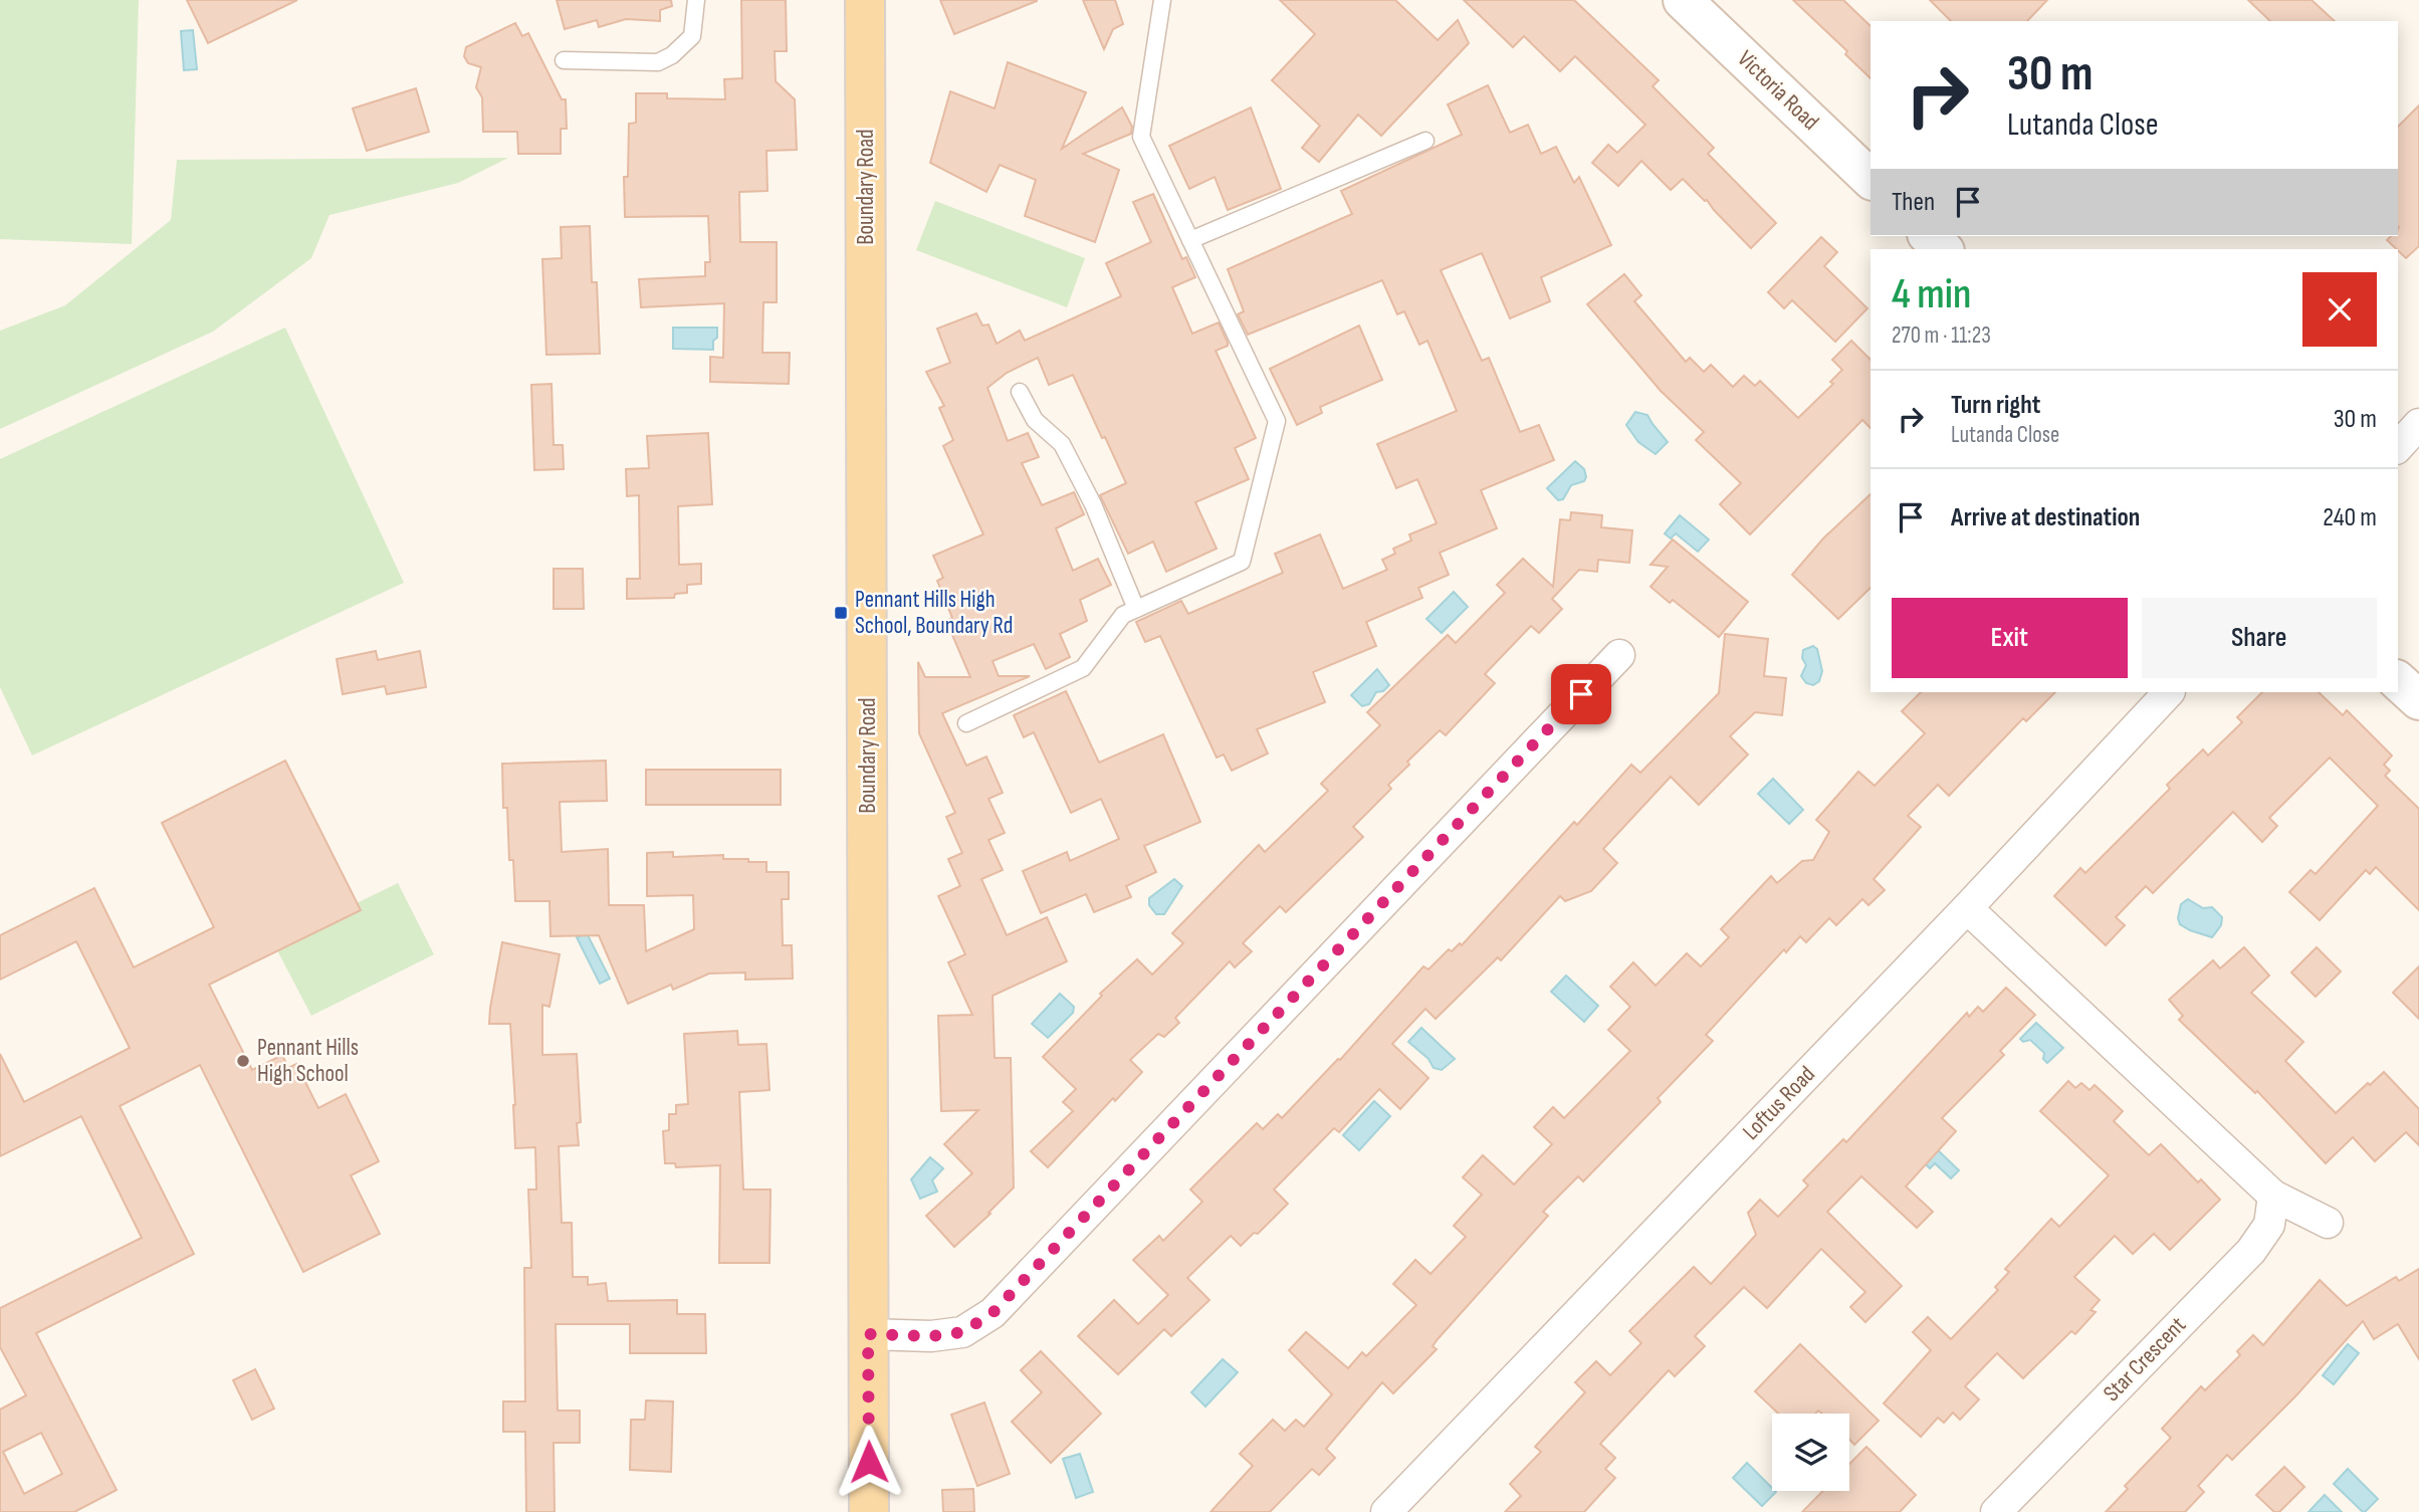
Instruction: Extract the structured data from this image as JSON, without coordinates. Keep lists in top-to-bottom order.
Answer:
{
  "streets": {
    "main road": ["Boundary Road"],
    "street": ["Victoria Road", "Loftus Road", "Star Crescent"]
  },
  "places": {
    "transit": ["Pennant Hills High School, Boundary Rd"],
    "other": ["Pennant Hills High School"]
  },
  "page": {
    "turn": ["30 m", "Lutanda Close"],
    "then": "Then",
    "heading": ["4 min", "270 m · 11:23"],
    "list": [
      {
        "name": "Turn right",
        "note": "Lutanda Close",
        "value": "30 m"
      },
      {
        "name": "Arrive at destination",
        "value": "240 m"
      }
    ],
    "buttons": ["Exit", "Share"]
  }
}
